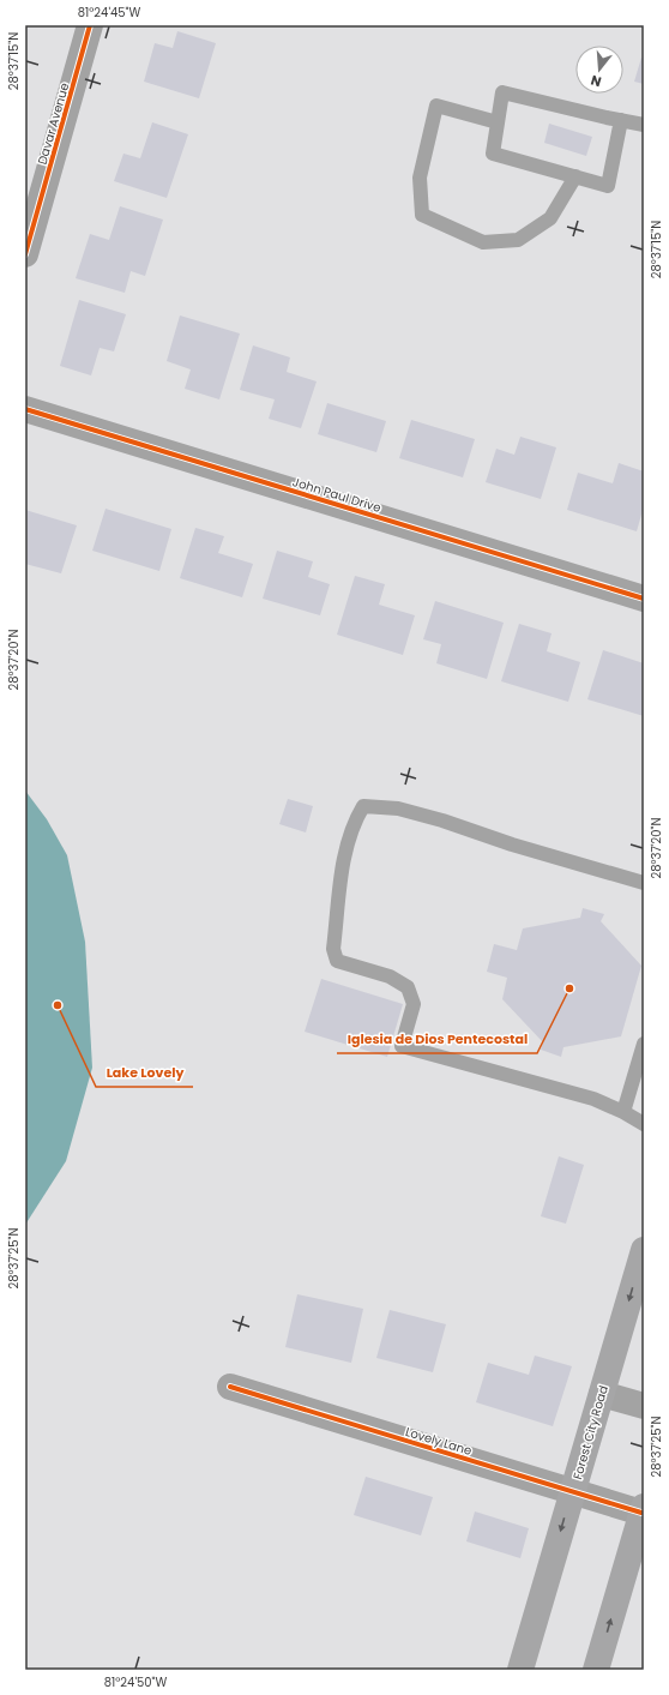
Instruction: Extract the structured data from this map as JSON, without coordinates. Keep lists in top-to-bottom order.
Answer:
{
  "streets": {
    "main road": ["Forest City Road"],
    "street": ["Davar Avenue", "John Paul Drive", "Lovely Lane"]
  },
  "crossings": [
    ["Forest City Road", "Lovely Lane"]
  ],
  "places": ["Iglesia de Dios Pentecostal", "Lake Lovely"],
  "north": "bottom",
  "coordinates": [
    "81°24'45\"W",
    "28°37'15\"N",
    "28°37'20\"N",
    "28°37'25\"N",
    "81°24'50\"W"
  ]
}
